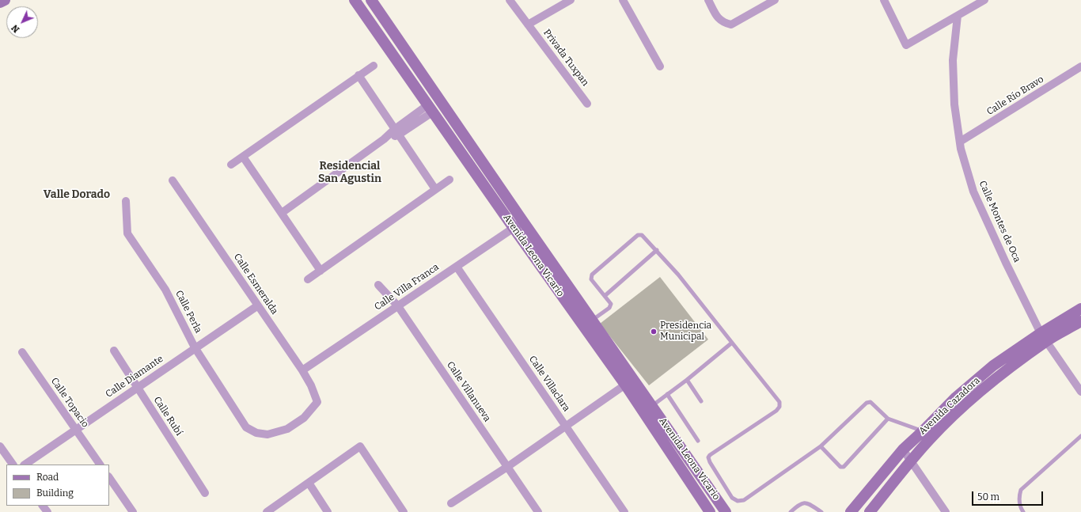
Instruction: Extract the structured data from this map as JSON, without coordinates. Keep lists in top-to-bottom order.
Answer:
{
  "streets": {
    "street": [
      "Privada Tuxpan",
      "Calle Río Bravo",
      "Calle Montes de Oca",
      "Avenida Leona Vicario",
      "Calle Esmeralda",
      "Calle Villa Franca",
      "Calle Perla",
      "Calle Diamante",
      "Calle Villaclara",
      "Calle Villanueva",
      "Calle Topacio",
      "Avenida Cazadora",
      "Calle Rubí"
    ]
  },
  "crossings": [
    ["Calle Río Bravo", "Calle Montes de Oca"],
    ["Calle Montes de Oca", "Avenida Cazadora"],
    ["Avenida Leona Vicario", "Calle Villa Franca"],
    ["Calle Esmeralda", "Calle Villa Franca"],
    ["Calle Esmeralda", "Calle Perla"],
    ["Calle Esmeralda", "Calle Diamante"],
    ["Calle Villa Franca", "Calle Villaclara"],
    ["Calle Villa Franca", "Calle Villanueva"],
    ["Calle Perla", "Calle Diamante"],
    ["Calle Diamante", "Calle Topacio"],
    ["Calle Diamante", "Calle Rubí"]
  ],
  "districts": ["Residencial San Agustin", "Valle Dorado"],
  "places": ["Presidencia Municipal"],
  "legend": ["Road", "Building"],
  "scale_bar": "50 m",
  "north": "bottom left"
}
